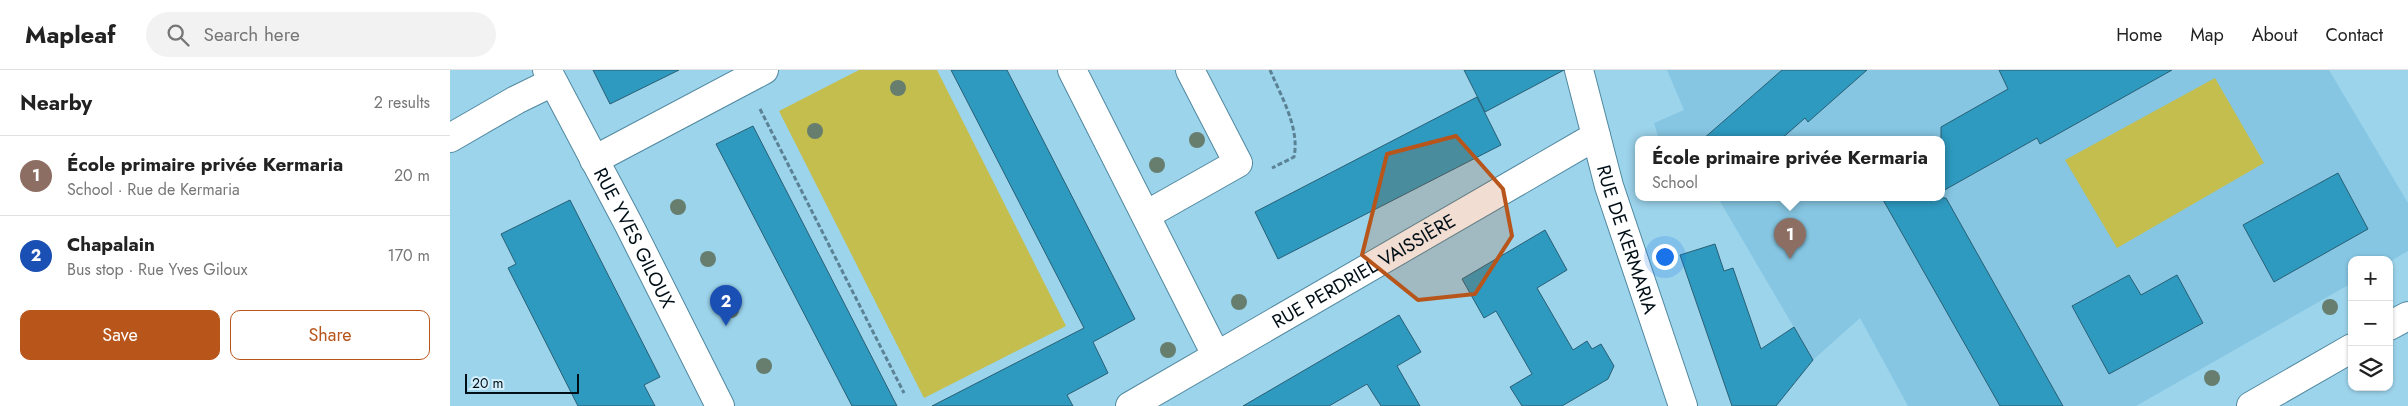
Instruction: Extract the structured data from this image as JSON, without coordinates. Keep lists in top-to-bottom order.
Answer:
{
  "streets": {
    "street": ["RUE YVES GILOUX", "RUE DE KERMARIA", "RUE PERDRIEL VAISSIÈRE"]
  },
  "crossings": [
    ["RUE DE KERMARIA", "RUE PERDRIEL VAISSIÈRE"]
  ],
  "scale_bar": "20 m",
  "page": {
    "header": "Mapleaf",
    "search": "Search here",
    "nav": [
      "Home",
      "Map",
      "About",
      "Contact"
    ],
    "heading": ["Nearby", "2 results"],
    "list": [
      {
        "mark": "1",
        "name": "École primaire privée Kermaria",
        "note": "School · Rue de Kermaria",
        "value": "20 m"
      },
      {
        "mark": "2",
        "name": "Chapalain",
        "note": "Bus stop · Rue Yves Giloux",
        "value": "170 m"
      }
    ],
    "popup": ["École primaire privée Kermaria", "School"],
    "pins": ["1", "2"],
    "map_buttons": ["+", "−"],
    "buttons": ["Save", "Share"],
    "scale": "20 m"
  }
}
